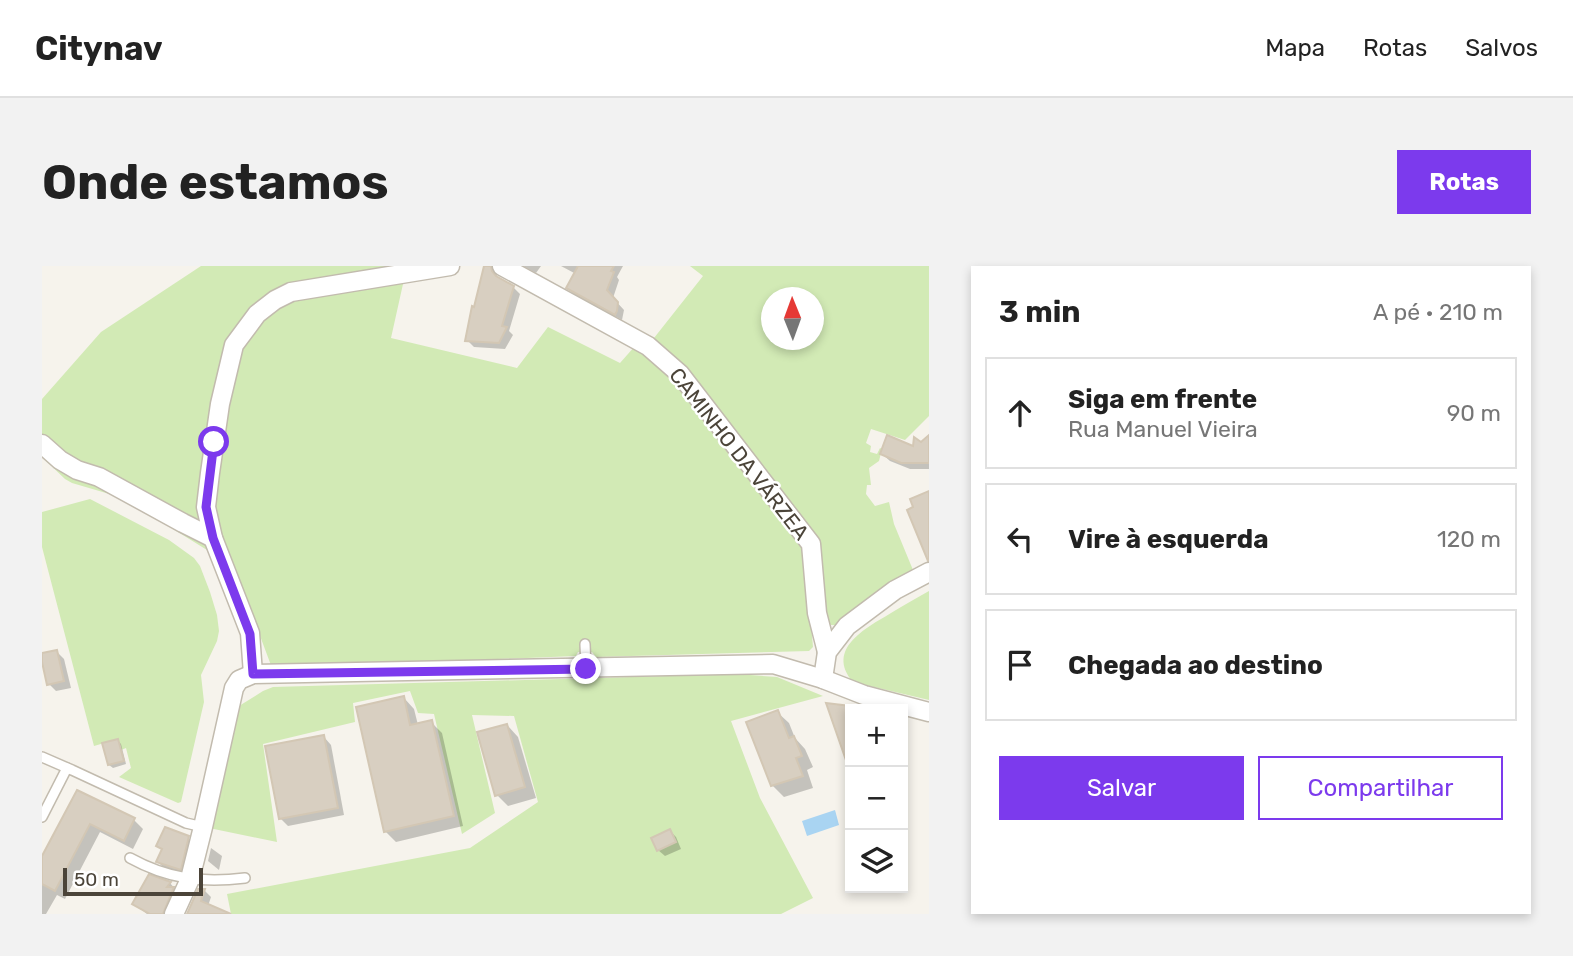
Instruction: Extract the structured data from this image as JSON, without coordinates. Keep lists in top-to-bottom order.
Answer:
{
  "streets": {
    "street": ["CAMINHO DA VÁRZEA"]
  },
  "scale_bar": "50 m",
  "north": "top",
  "page": {
    "header": "Citynav",
    "nav": ["Mapa", "Rotas", "Salvos"],
    "buttons": [
      "Rotas",
      ["Salvar", "Compartilhar"]
    ],
    "title": "Onde estamos",
    "heading": ["3 min", "A pé · 210 m"],
    "list": [
      ["Siga em frente", "Rua Manuel Vieira", "90 m"],
      ["Vire à esquerda", "120 m"],
      "Chegada ao destino"
    ],
    "map_buttons": ["+", "−"],
    "scale": "50 m"
  }
}
